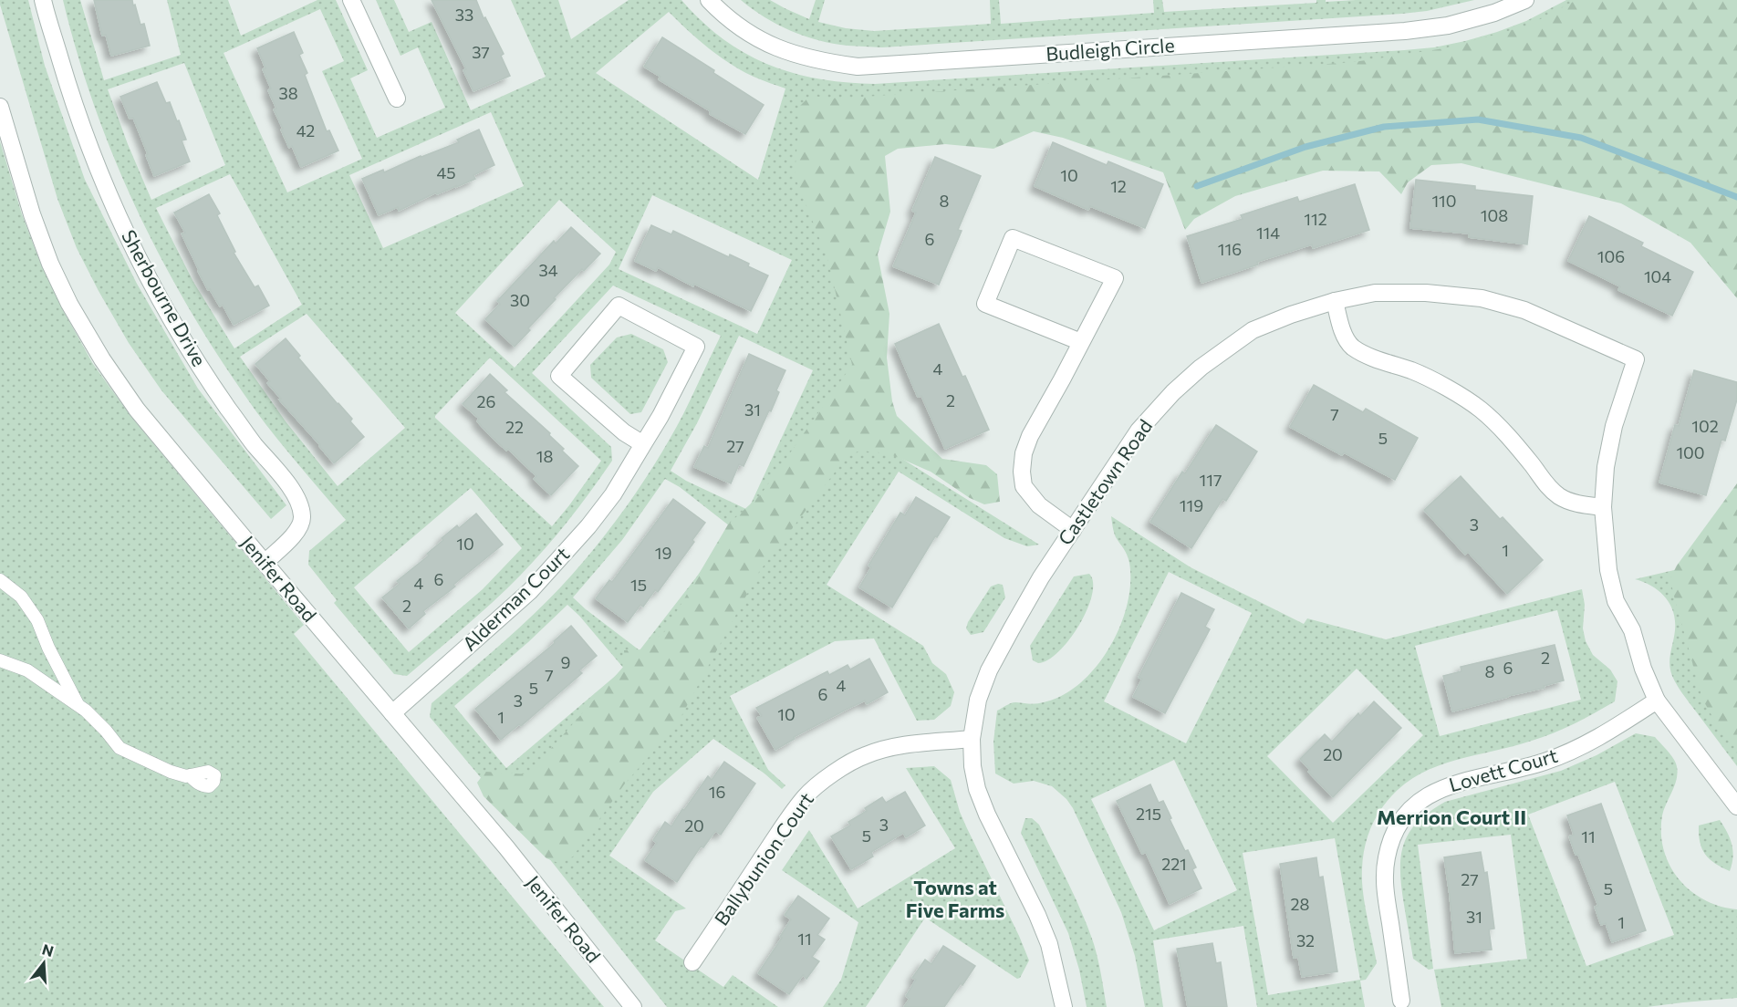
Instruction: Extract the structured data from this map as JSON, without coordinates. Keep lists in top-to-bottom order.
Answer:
{
  "streets": {
    "street": [
      "Budleigh Circle",
      "Sherbourne Drive",
      "Castletown Road",
      "Jenifer Road",
      "Alderman Court",
      "Lovett Court",
      "Ballybunion Court"
    ]
  },
  "crossings": [
    ["Sherbourne Drive", "Jenifer Road"],
    ["Castletown Road", "Lovett Court"],
    ["Castletown Road", "Ballybunion Court"],
    ["Jenifer Road", "Alderman Court"]
  ],
  "districts": ["Merrion Court II", "Towns at Five Farms"],
  "house_numbers": [
    "33",
    "37",
    "38",
    "42",
    "45",
    "10",
    "12",
    "8",
    "110",
    "108",
    "112",
    "114",
    "6",
    "116",
    "106",
    "34",
    "104",
    "30",
    "4",
    "2",
    "26",
    "31",
    "7",
    "102",
    "22",
    "5",
    "27",
    "100",
    "18",
    "117",
    "119",
    "3",
    "10",
    "1",
    "19",
    "6",
    "4",
    "15",
    "2",
    "2",
    "9",
    "6",
    "8",
    "7",
    "4",
    "5",
    "6",
    "3",
    "10",
    "1",
    "20",
    "16",
    "215",
    "3",
    "20",
    "5",
    "11",
    "221",
    "27",
    "5",
    "28",
    "31",
    "1",
    "11",
    "32"
  ],
  "north": "top"
}
